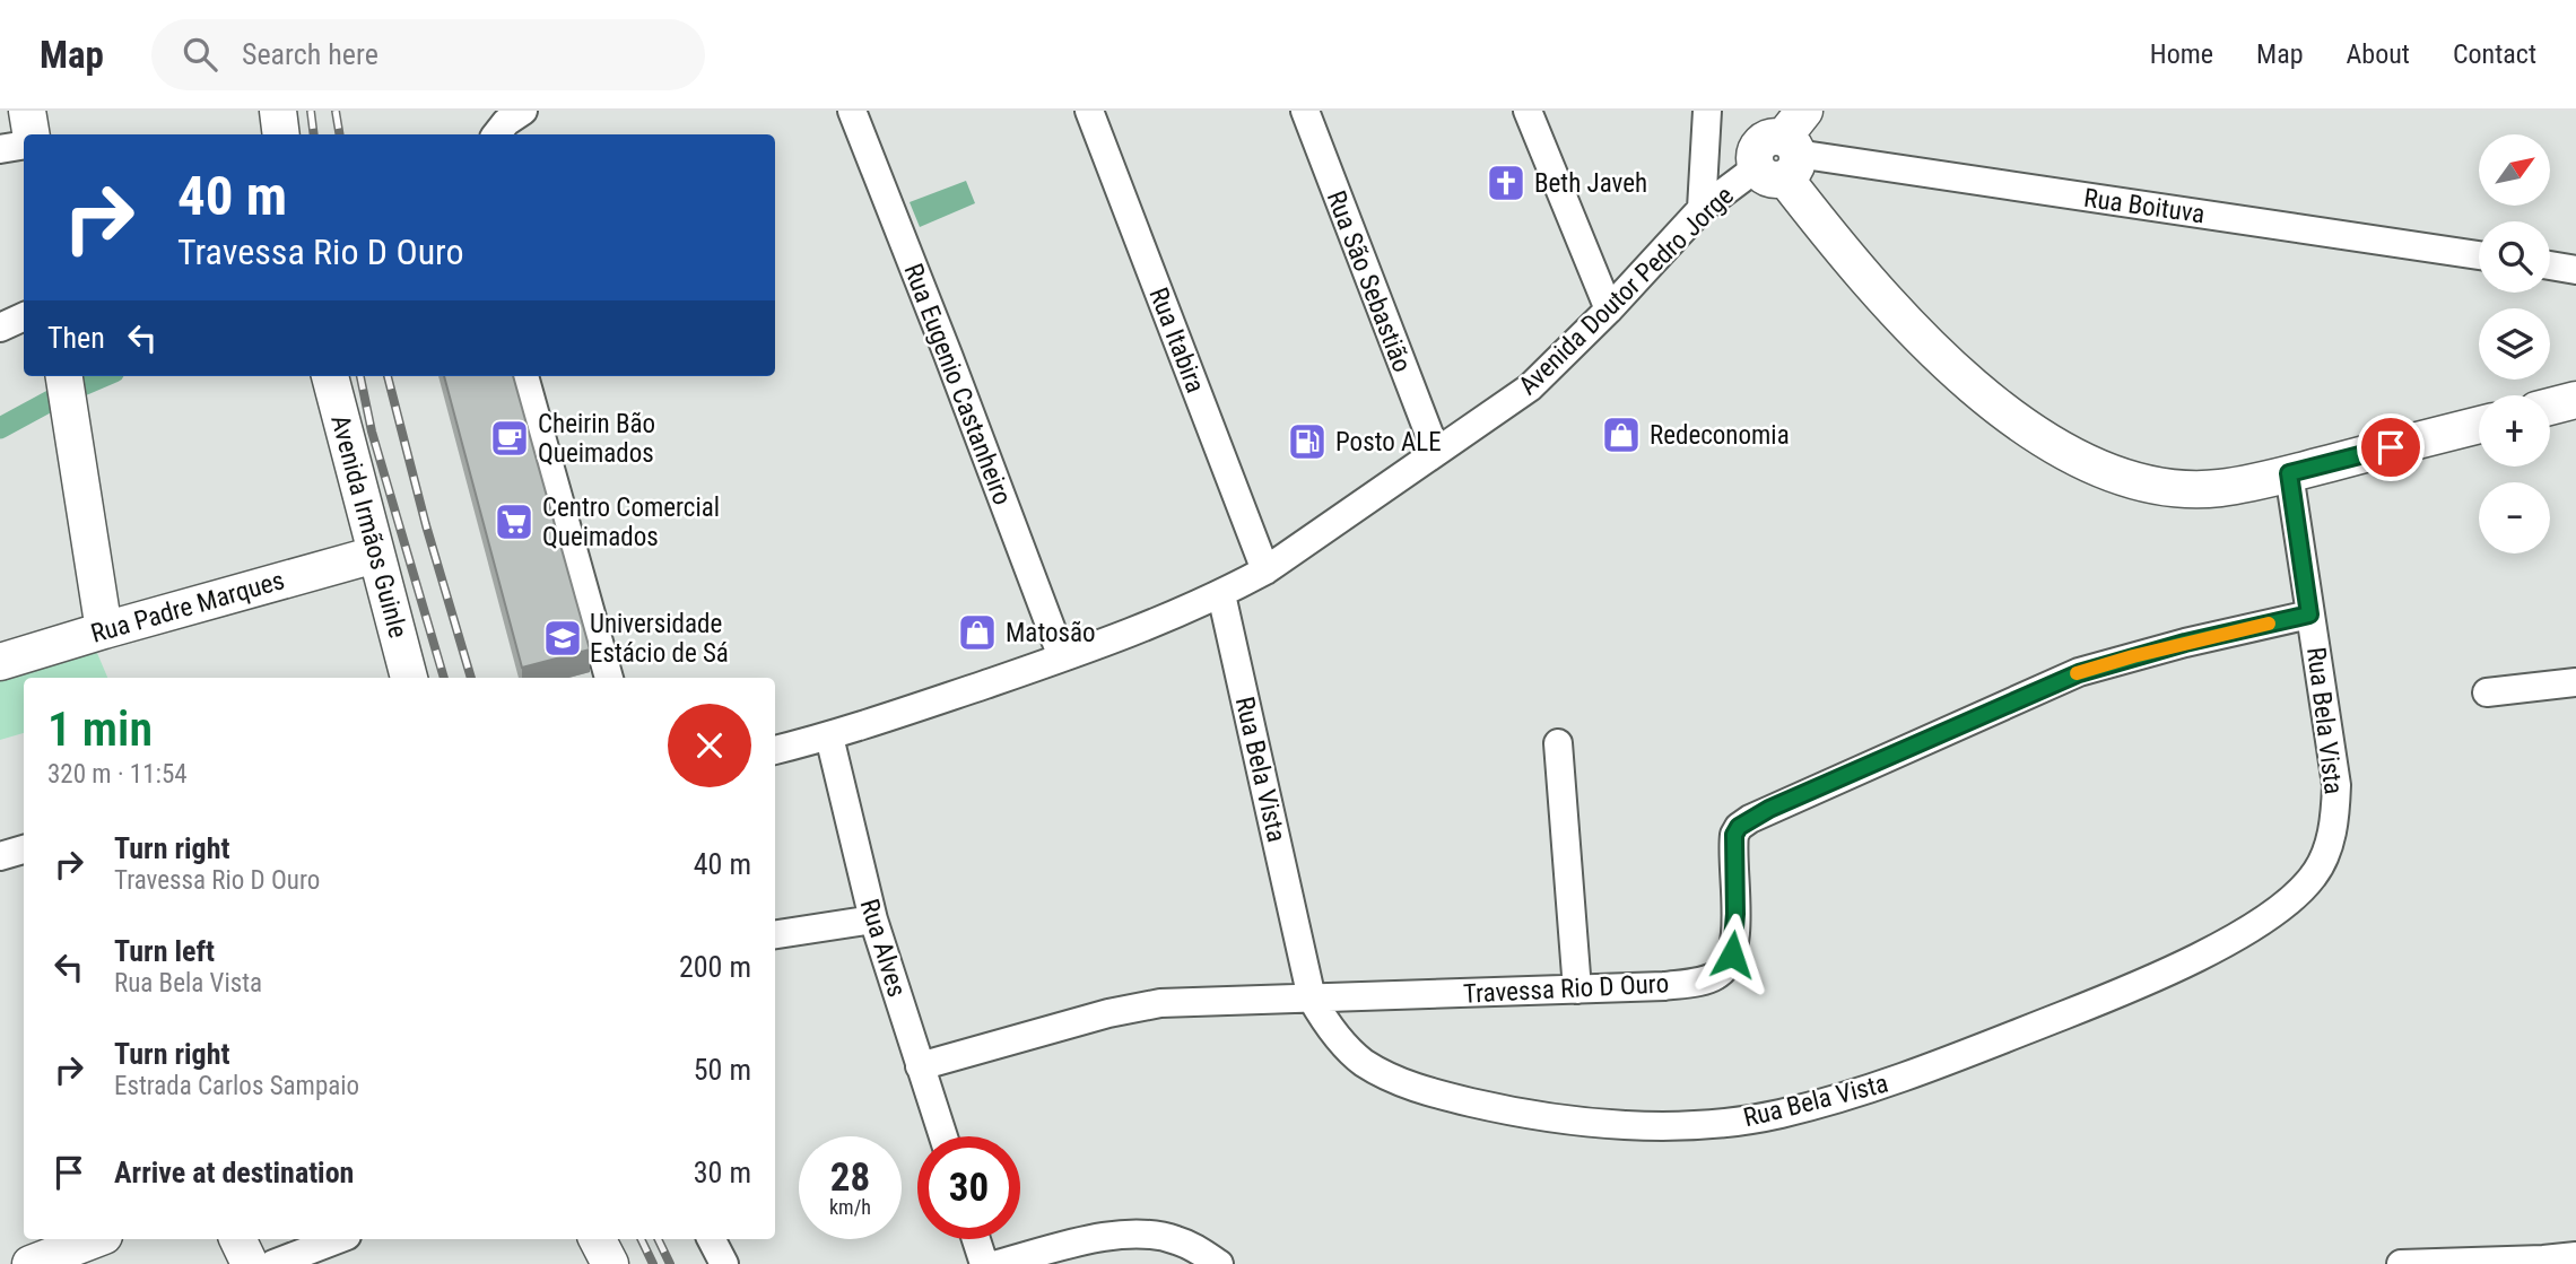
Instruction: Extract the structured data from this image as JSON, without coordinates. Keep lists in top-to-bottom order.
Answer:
{
  "streets": {
    "main road": ["Avenida Irmãos Guinle", "Rua Padre Marques"],
    "street": [
      "Rua Boituva",
      "Rua São Sebastião",
      "Avenida Doutor Pedro Jorge",
      "Rua Itabira",
      "Rua Eugenio Castanheiro",
      "Rua Bela Vista",
      "Rua Alves",
      "Travessa Rio D Ouro"
    ]
  },
  "crossings": [
    ["Rua Boituva", "Avenida Doutor Pedro Jorge"],
    ["Rua São Sebastião", "Avenida Doutor Pedro Jorge"],
    ["Avenida Doutor Pedro Jorge", "Rua Itabira"],
    ["Avenida Doutor Pedro Jorge", "Rua Eugenio Castanheiro"],
    ["Avenida Doutor Pedro Jorge", "Rua Bela Vista"],
    ["Avenida Doutor Pedro Jorge", "Rua Alves"],
    ["Avenida Irmãos Guinle", "Rua Padre Marques"],
    ["Rua Bela Vista", "Travessa Rio D Ouro"],
    ["Rua Alves", "Travessa Rio D Ouro"]
  ],
  "places": {
    "church": ["Beth Javeh"],
    "shop": ["Redeconomia", "Matosão"],
    "cafe": ["Cheirin Bão Queimados"],
    "fuel station": ["Posto ALE"],
    "supermarket": ["Centro Comercial Queimados"],
    "school or university": ["Universidade Estácio de Sá"]
  },
  "north": "top right",
  "page": {
    "header": "Map",
    "search": "Search here",
    "nav": [
      "Home",
      "Map",
      "About",
      "Contact"
    ],
    "map_buttons": ["+", "−"],
    "turn": ["40 m", "Travessa Rio D Ouro"],
    "then": "Then",
    "heading": ["1 min", "320 m · 11:54"],
    "list": [
      {
        "name": "Turn right",
        "note": "Travessa Rio D Ouro",
        "value": "40 m"
      },
      {
        "name": "Turn left",
        "note": "Rua Bela Vista",
        "value": "200 m"
      },
      {
        "name": "Turn right",
        "note": "Estrada Carlos Sampaio",
        "value": "50 m"
      },
      {
        "name": "Arrive at destination",
        "value": "30 m"
      }
    ],
    "speed": "28 km/h",
    "limit": "30"
  }
}
